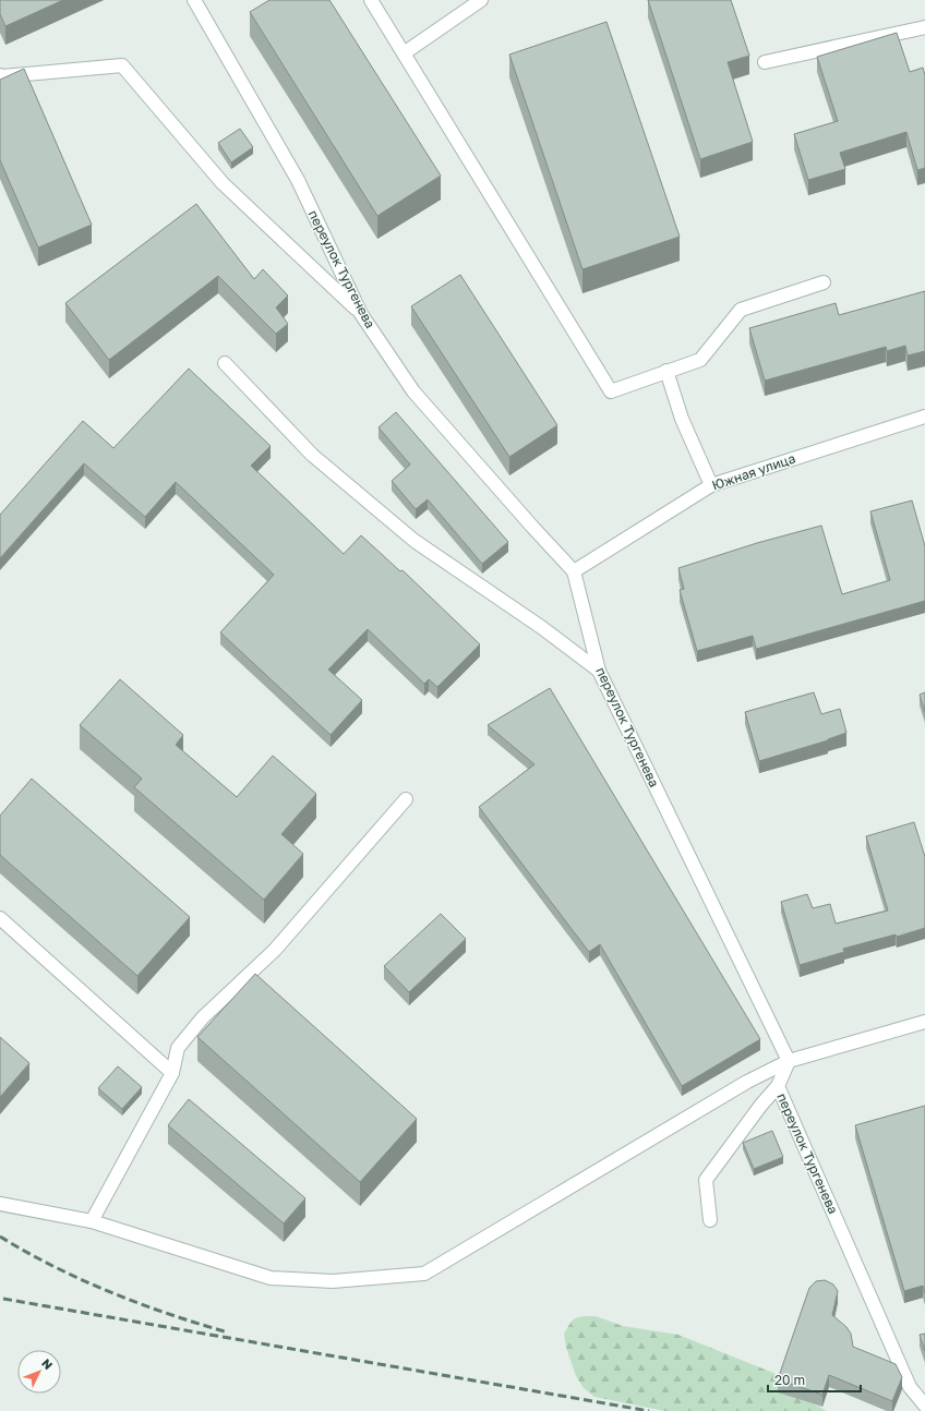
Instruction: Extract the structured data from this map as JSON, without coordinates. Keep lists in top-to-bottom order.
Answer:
{
  "streets": {
    "street": ["переулок Тургенева", "Южная улица"]
  },
  "crossings": [
    ["переулок Тургенева", "Южная улица"]
  ],
  "scale_bar": "20 m",
  "north": "top right"
}
